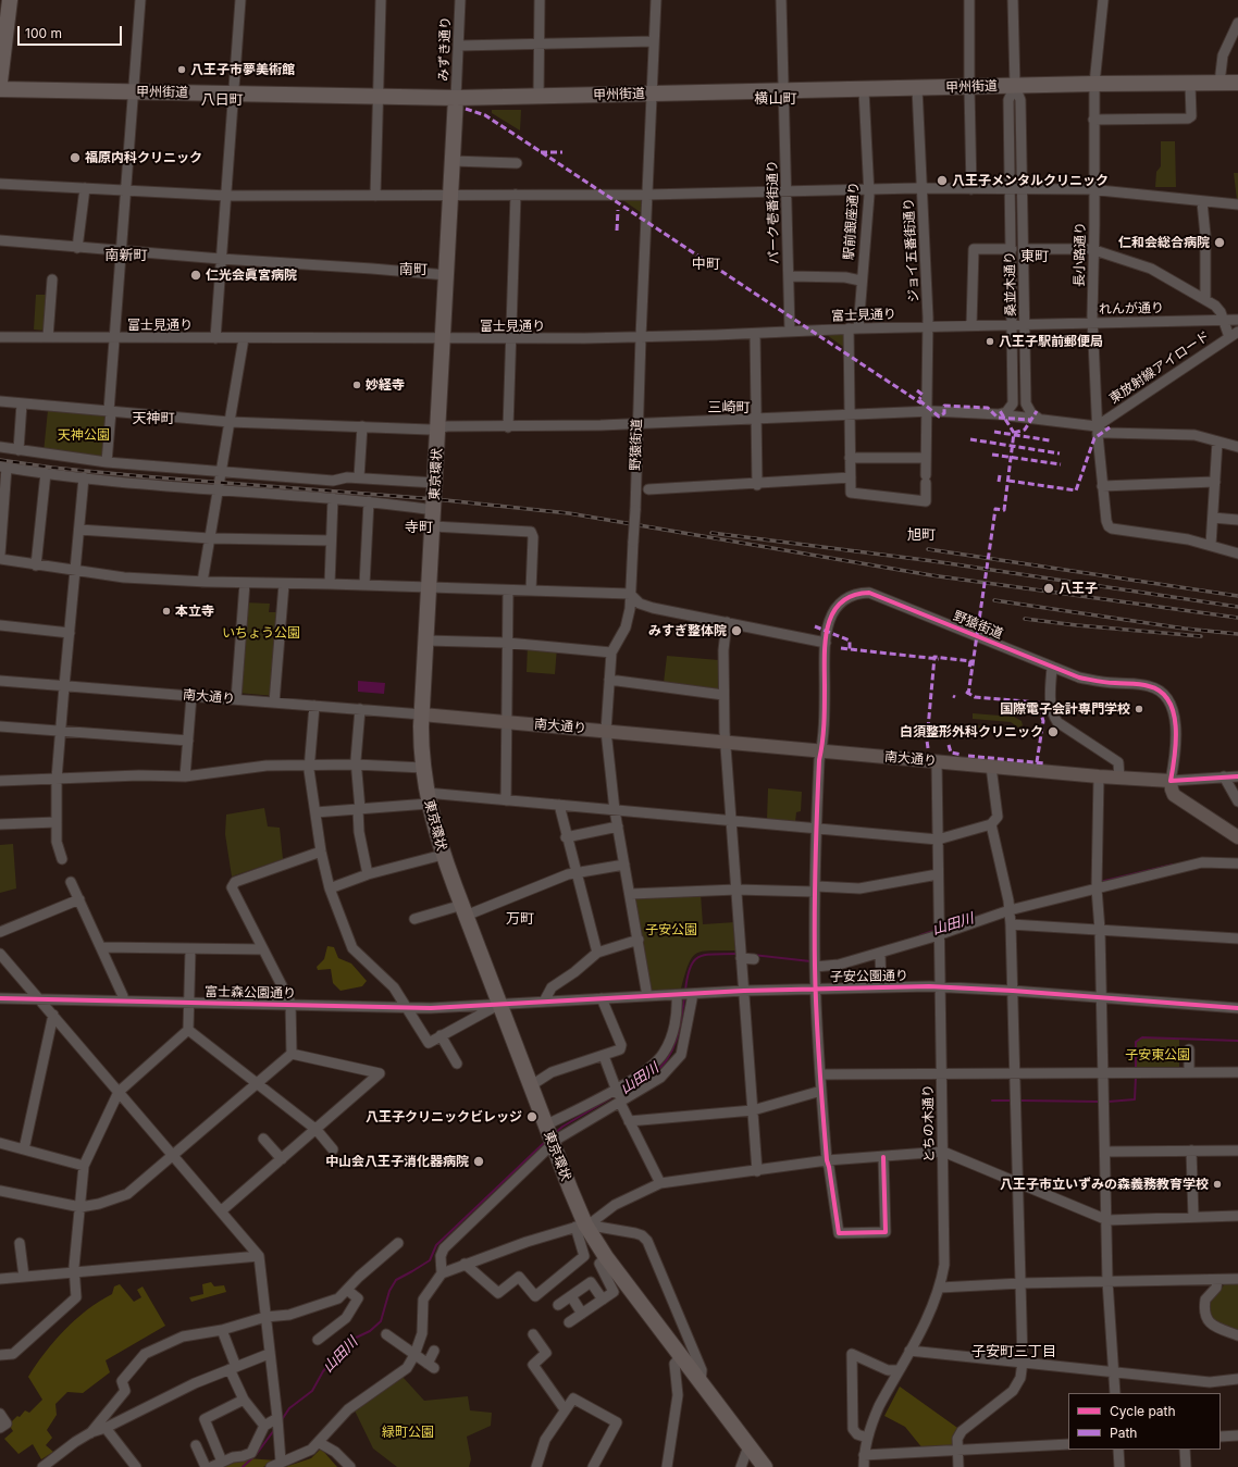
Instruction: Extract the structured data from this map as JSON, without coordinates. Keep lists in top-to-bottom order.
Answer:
{
  "streets": {
    "highway": ["甲州街道", "東京環状"],
    "main road": ["南大通り"],
    "street": [
      "みずき通り",
      "パーク壱番街通り",
      "駅前銀座通り",
      "ジョイ五番街通り",
      "長小路通り",
      "桑並木通り",
      "れんが通り",
      "富士見通り",
      "東放射線アイロード",
      "野猿街道",
      "子安公園通り",
      "富士森公園通り",
      "とちの木通り"
    ]
  },
  "crossings": [
    ["みずき通り", "甲州街道"],
    ["みずき通り", "東京環状"],
    ["甲州街道", "パーク壱番街通り"],
    ["甲州街道", "駅前銀座通り"],
    ["甲州街道", "ジョイ五番街通り"],
    ["甲州街道", "長小路通り"],
    ["甲州街道", "桑並木通り"],
    ["甲州街道", "野猿街道"],
    ["甲州街道", "東京環状"],
    ["パーク壱番街通り", "富士見通り"],
    ["駅前銀座通り", "ジョイ五番街通り"],
    ["駅前銀座通り", "富士見通り"],
    ["ジョイ五番街通り", "富士見通り"],
    ["長小路通り", "れんが通り"],
    ["長小路通り", "東放射線アイロード"],
    ["桑並木通り", "れんが通り"],
    ["桑並木通り", "富士見通り"],
    ["れんが通り", "富士見通り"],
    ["富士見通り", "野猿街道"],
    ["富士見通り", "東京環状"],
    ["野猿街道", "南大通り"],
    ["野猿街道", "子安公園通り"],
    ["東京環状", "南大通り"],
    ["東京環状", "子安公園通り"],
    ["東京環状", "富士森公園通り"],
    ["南大通り", "とちの木通り"],
    ["子安公園通り", "富士森公園通り"],
    ["子安公園通り", "とちの木通り"]
  ],
  "districts": [
    "横山町",
    "八日町",
    "南新町",
    "東町",
    "中町",
    "南町",
    "三崎町",
    "天神町",
    "寺町",
    "旭町",
    "万町",
    "子安町三丁目"
  ],
  "water": ["山田川"],
  "parks": [
    "天神公園",
    "いちょう公園",
    "子安公園",
    "子安東公園",
    "緑町公園"
  ],
  "places": [
    "八王子市夢美術館",
    "福原内科クリニック",
    "八王子メンタルクリニック",
    "仁和会総合病院",
    "仁光会眞宮病院",
    "八王子駅前郵便局",
    "妙経寺",
    "八王子",
    "本立寺",
    "みすぎ整体院",
    "国際電子会計専門学校",
    "白須整形外科クリニック",
    "八王子クリニックビレッジ",
    "中山会八王子消化器病院",
    "八王子市立いずみの森義務教育学校"
  ],
  "legend": ["Cycle path", "Path"],
  "scale_bar": "100 m"
}
